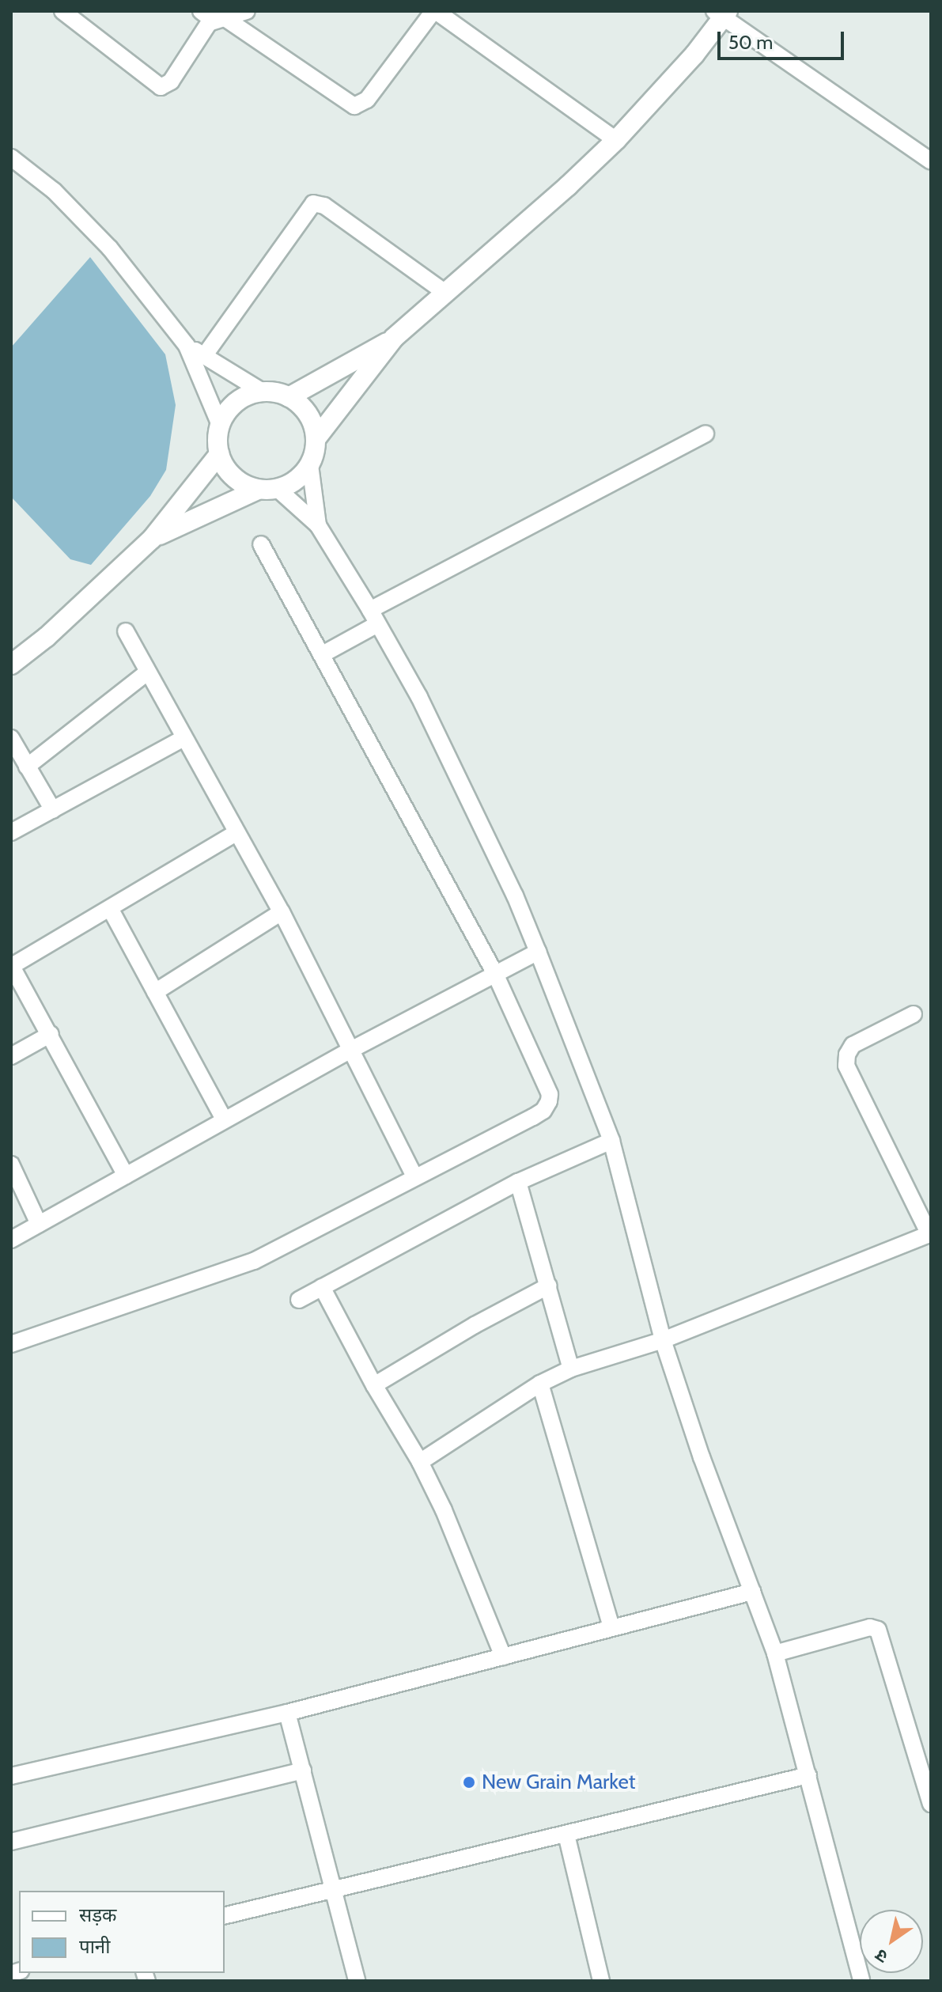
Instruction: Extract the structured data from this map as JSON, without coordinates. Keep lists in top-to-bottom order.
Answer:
{
  "places": ["New Grain Market"],
  "legend": ["सड़क", "पानी"],
  "scale_bar": "50 m",
  "north": "bottom left"
}
